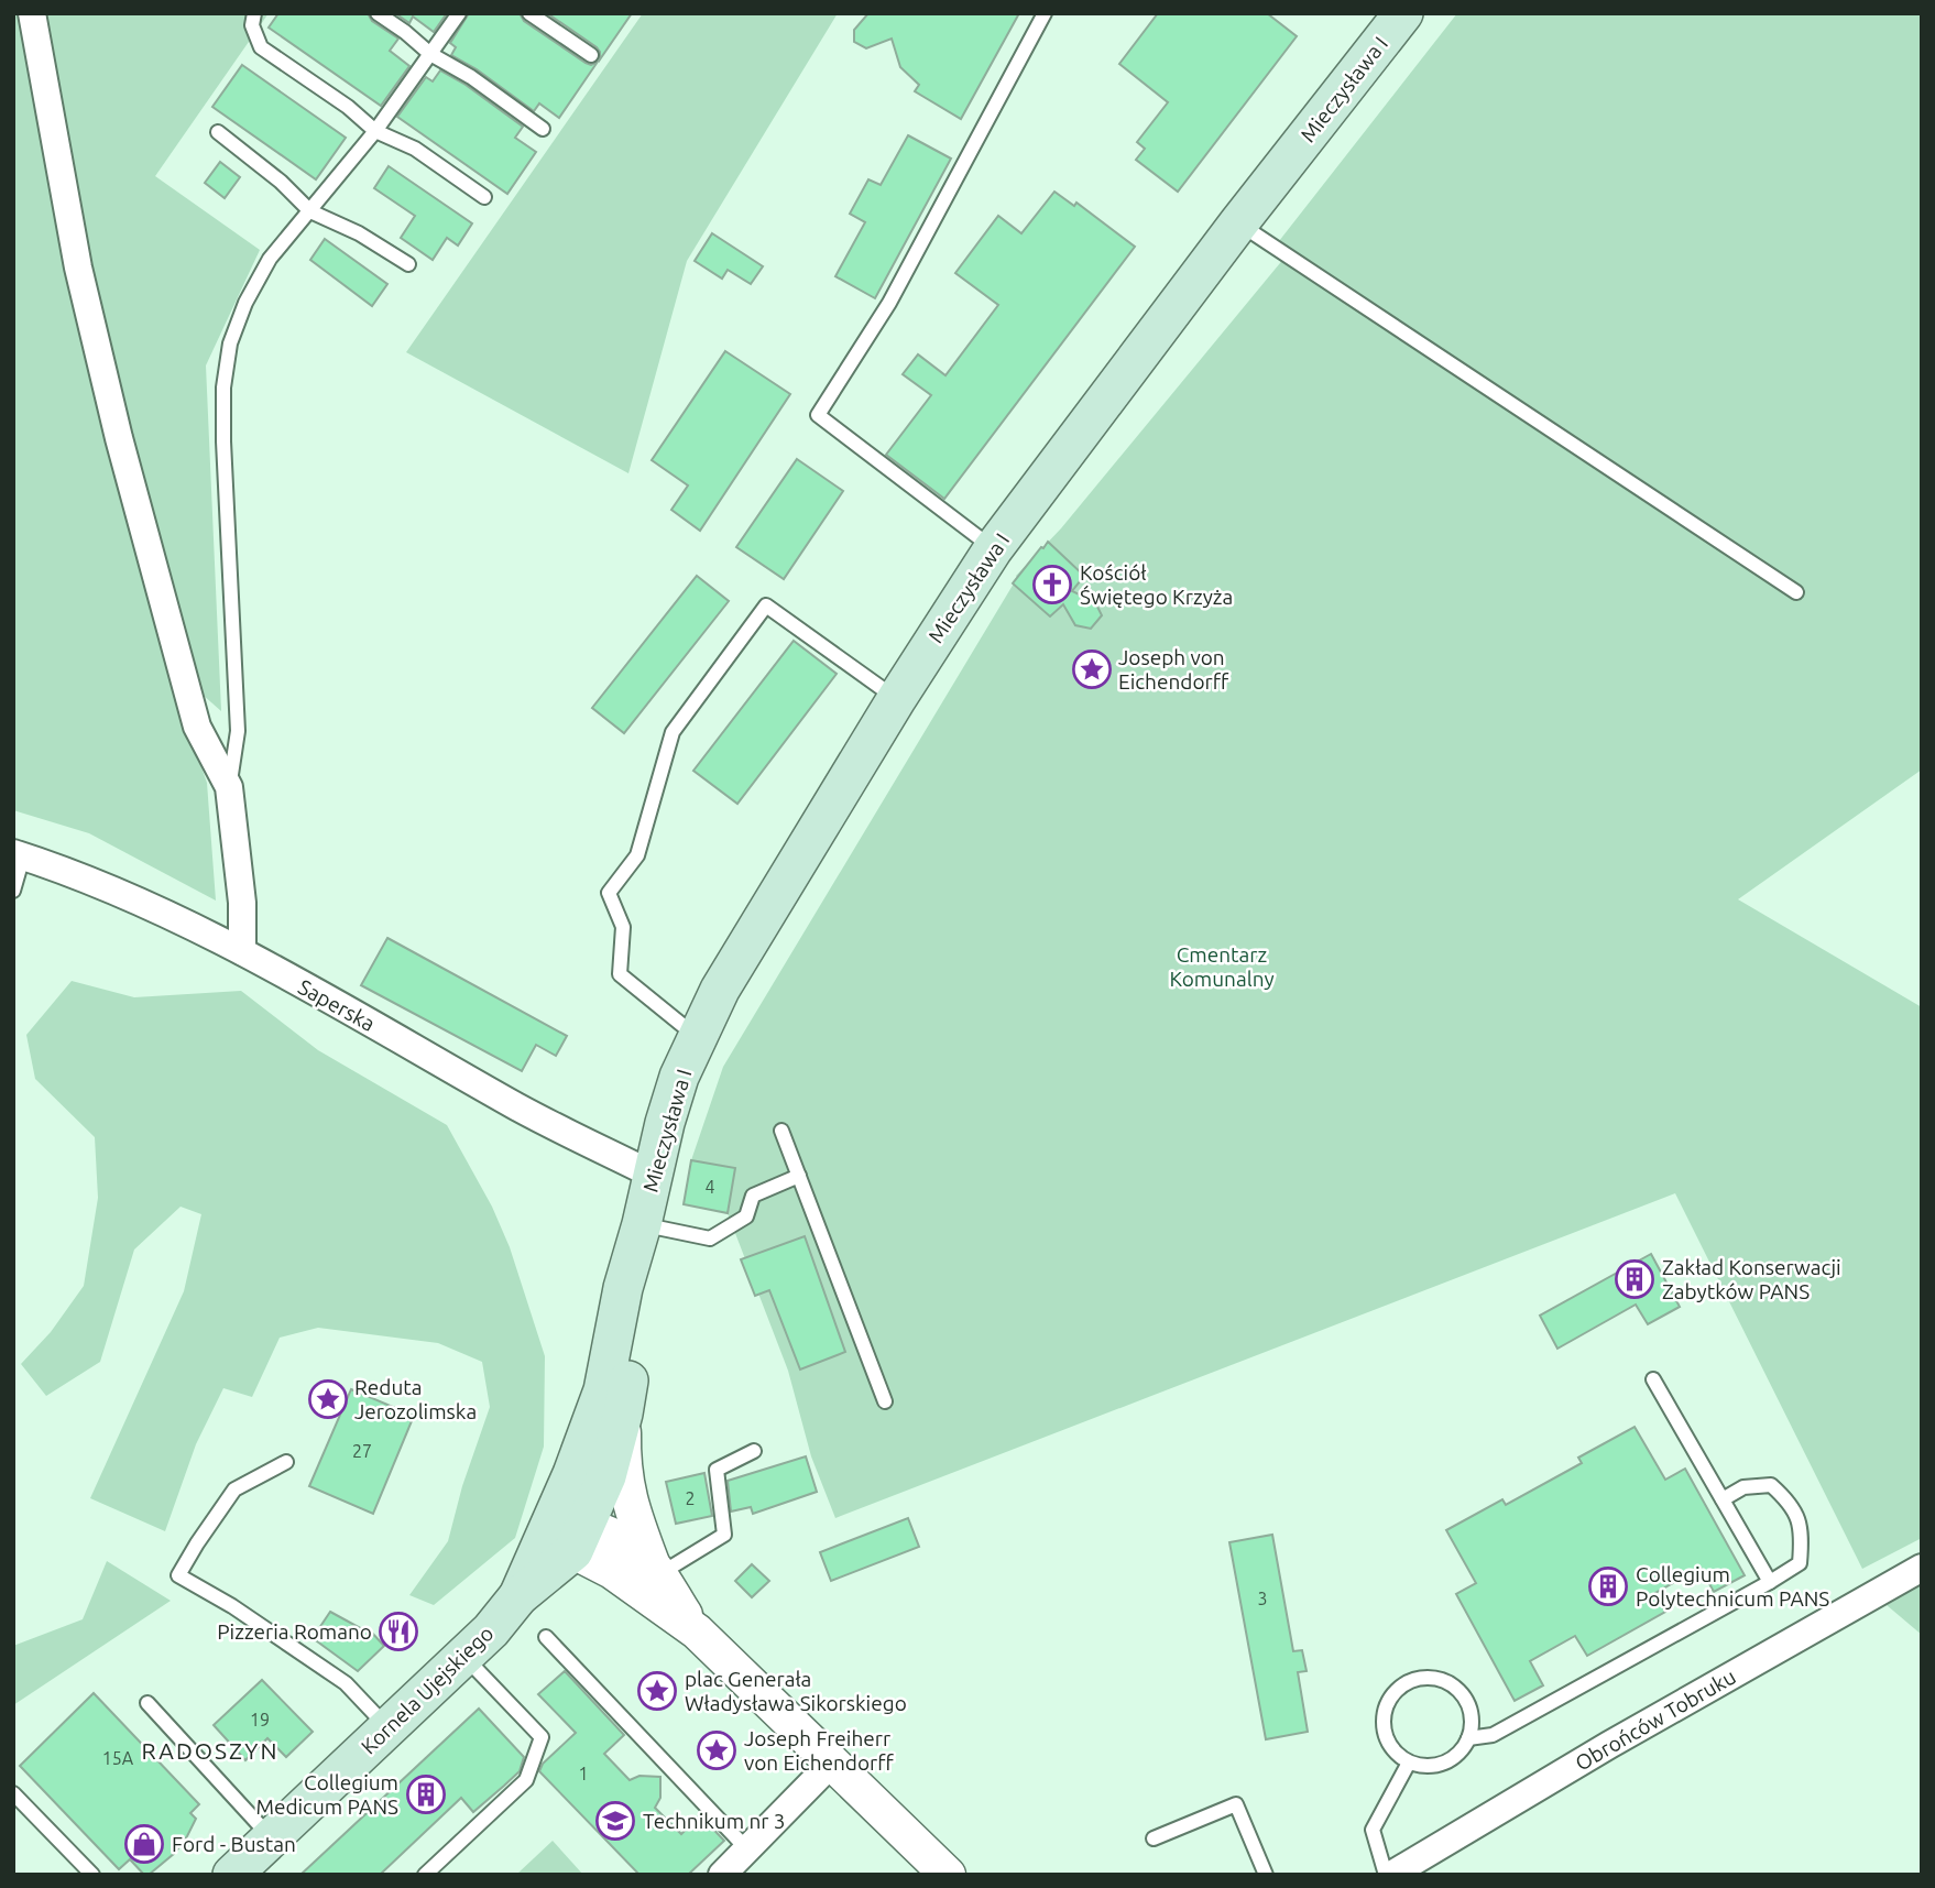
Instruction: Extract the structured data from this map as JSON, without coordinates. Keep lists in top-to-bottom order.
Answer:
{
  "streets": {
    "main road": ["Mieczysława I", "Kornela Ujejskiego"],
    "street": ["Saperska", "Obrońców Tobruku"]
  },
  "crossings": [
    ["Mieczysława I", "Saperska"],
    ["Mieczysława I", "Kornela Ujejskiego"]
  ],
  "districts": ["RADOSZYN"],
  "parks": ["Cmentarz Komunalny"],
  "places": {
    "church": ["Kościół Świętego Krzyża"],
    "place": [
      "Joseph von Eichendorff",
      "Reduta Jerozolimska",
      "plac Generała Władysława Sikorskiego",
      "Joseph Freiherr von Eichendorff"
    ],
    "building": ["Zakład Konserwacji Zabytków PANS", "Collegium Polytechnicum PANS", "Collegium Medicum PANS"],
    "restaurant": ["Pizzeria Romano"],
    "school or university": ["Technikum nr 3"],
    "shop": ["Ford - Bustan"]
  },
  "house_numbers": [
    "4",
    "27",
    "2",
    "3",
    "19",
    "15A",
    "1"
  ]
}
